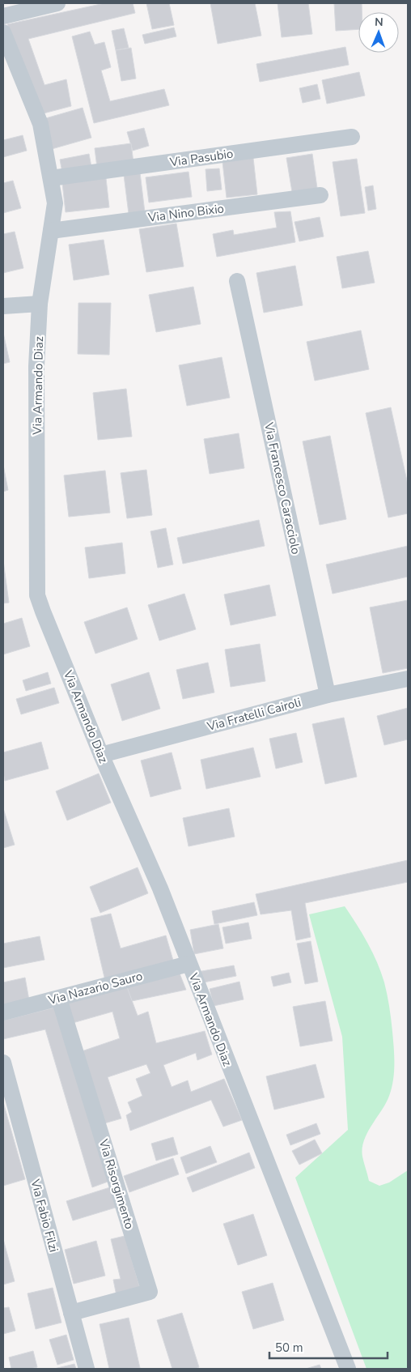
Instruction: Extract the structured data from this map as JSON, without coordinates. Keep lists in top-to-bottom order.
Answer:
{
  "streets": {
    "street": [
      "Via Pasubio",
      "Via Nino Bixio",
      "Via Armando Diaz",
      "Via Francesco Caracciolo",
      "Via Fratelli Cairoli",
      "Via Nazario Sauro",
      "Via Risorgimento",
      "Via Fabio Filzi"
    ]
  },
  "crossings": [
    ["Via Pasubio", "Via Armando Diaz"],
    ["Via Nino Bixio", "Via Armando Diaz"],
    ["Via Armando Diaz", "Via Fratelli Cairoli"],
    ["Via Armando Diaz", "Via Nazario Sauro"],
    ["Via Francesco Caracciolo", "Via Fratelli Cairoli"],
    ["Via Nazario Sauro", "Via Risorgimento"],
    ["Via Risorgimento", "Via Fabio Filzi"]
  ],
  "scale_bar": "50 m",
  "north": "top"
}
